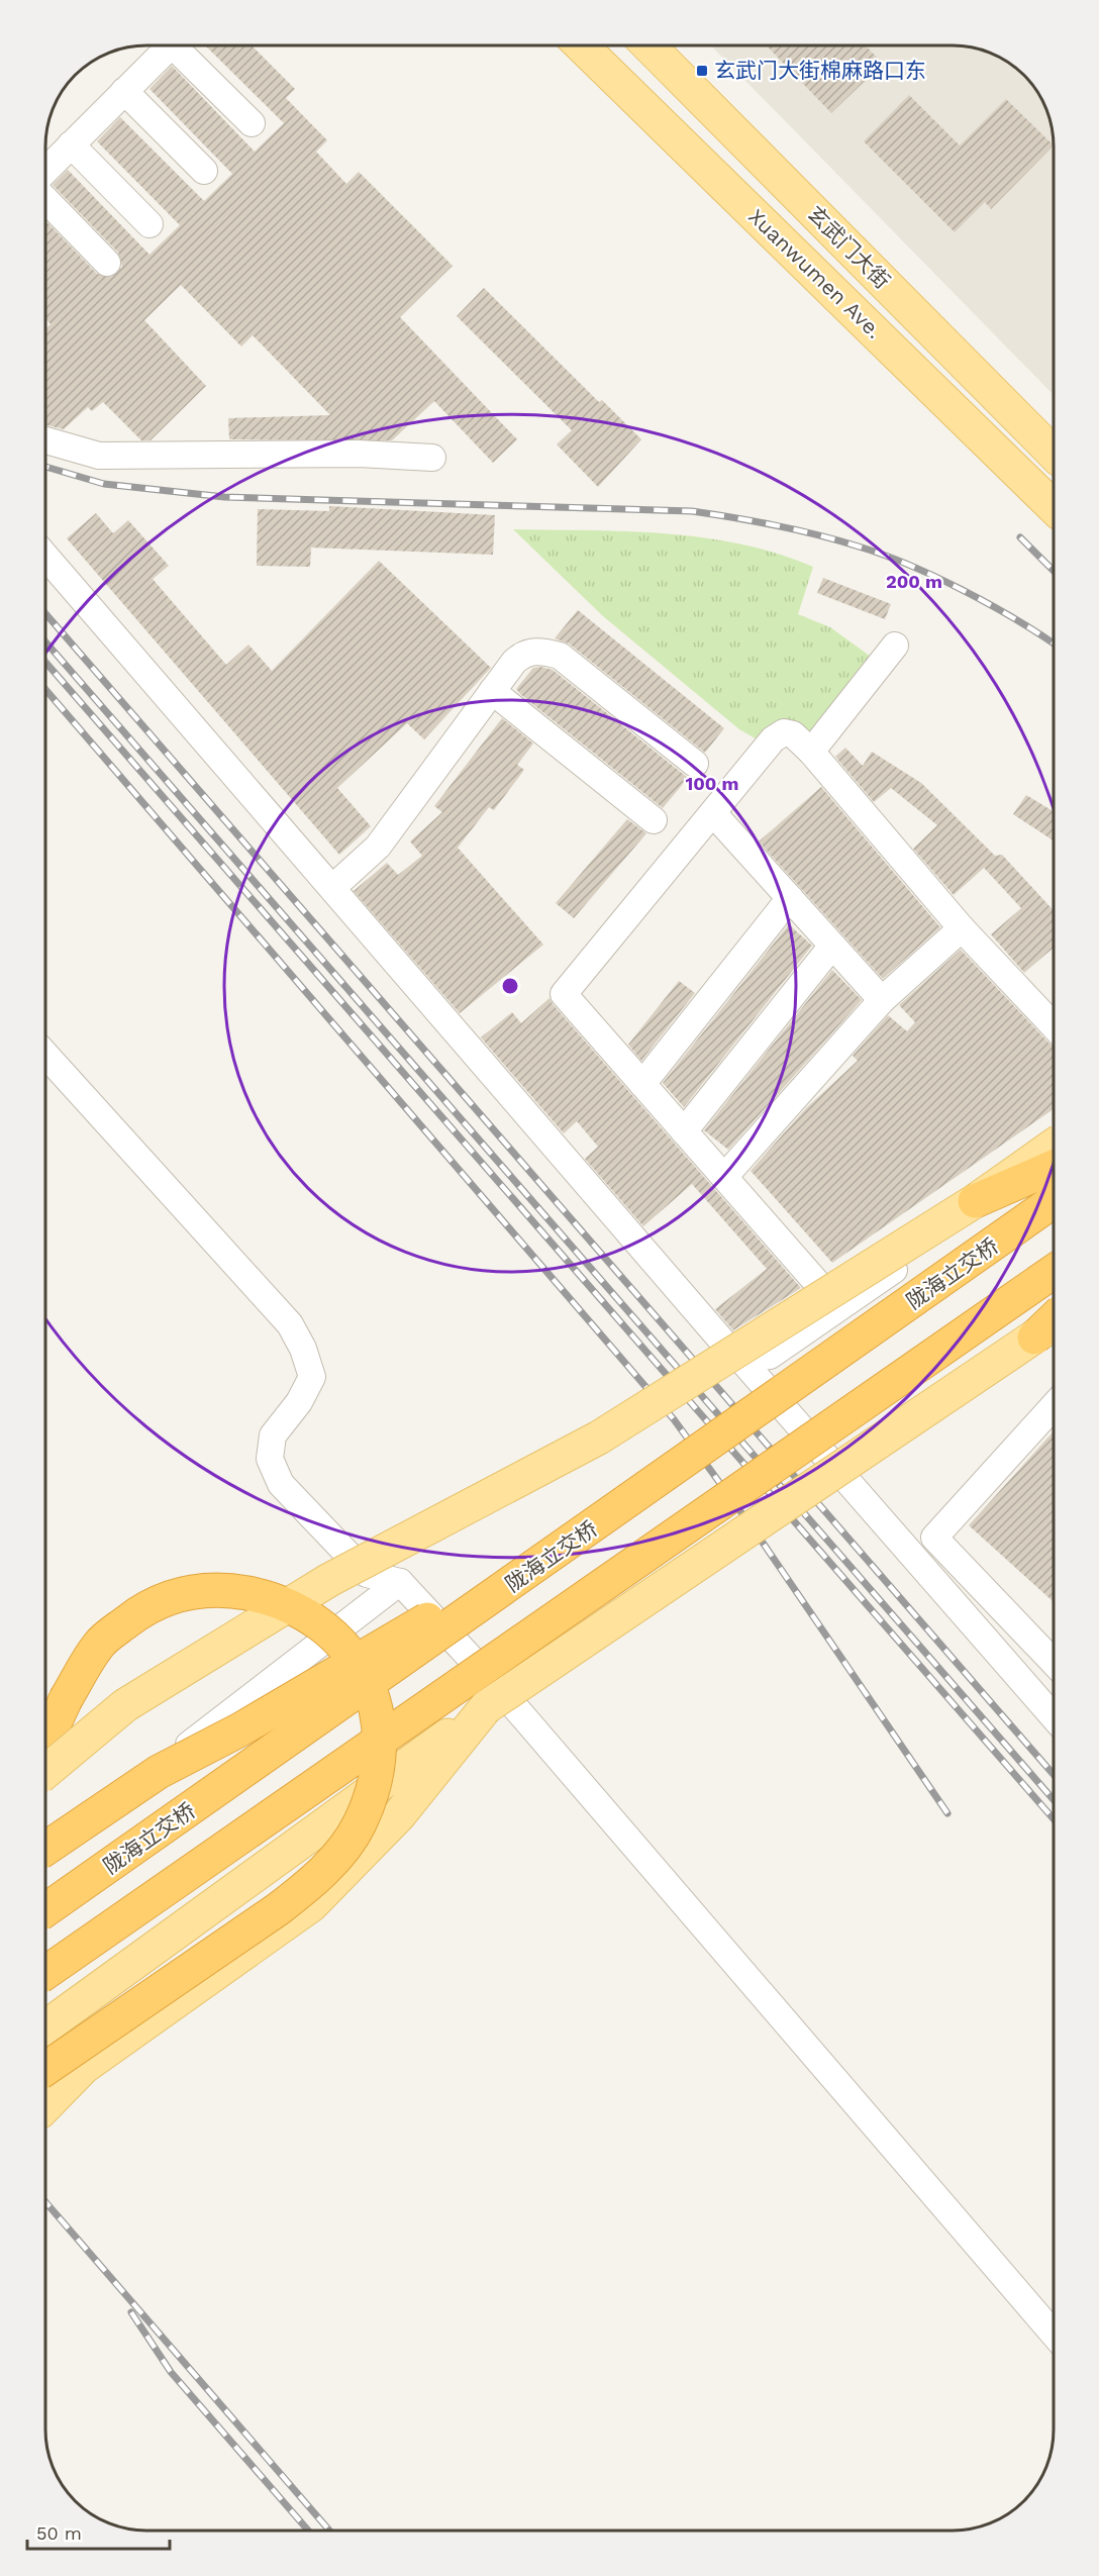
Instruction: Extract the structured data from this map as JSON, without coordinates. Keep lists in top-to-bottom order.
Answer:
{
  "streets": {
    "highway": ["陇海立交桥"],
    "main road": ["玄武门大街", "Xuanwumen Ave."]
  },
  "places": {
    "transit": ["玄武门大街棉麻路口东"]
  },
  "scale_bar": "50 m",
  "rings": ["200 m", "100 m"]
}
